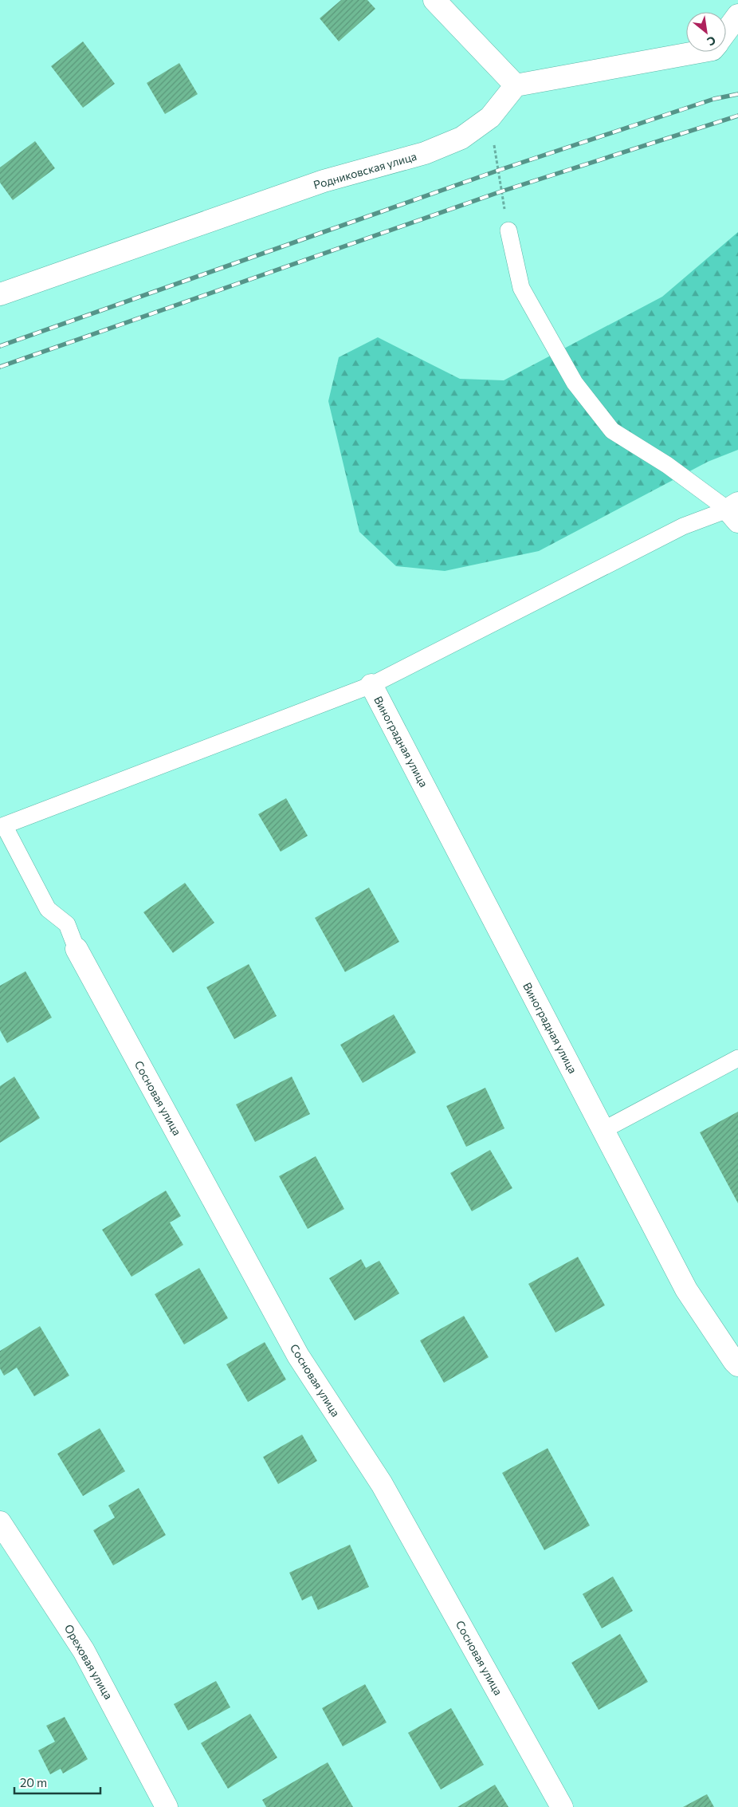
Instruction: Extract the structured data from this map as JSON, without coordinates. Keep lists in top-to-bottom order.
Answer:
{
  "streets": {
    "street": [
      "Родниковская улица",
      "Виноградная улица",
      "Сосновая улица",
      "Ореховая улица"
    ]
  },
  "scale_bar": "20 m",
  "north": "bottom right"
}
